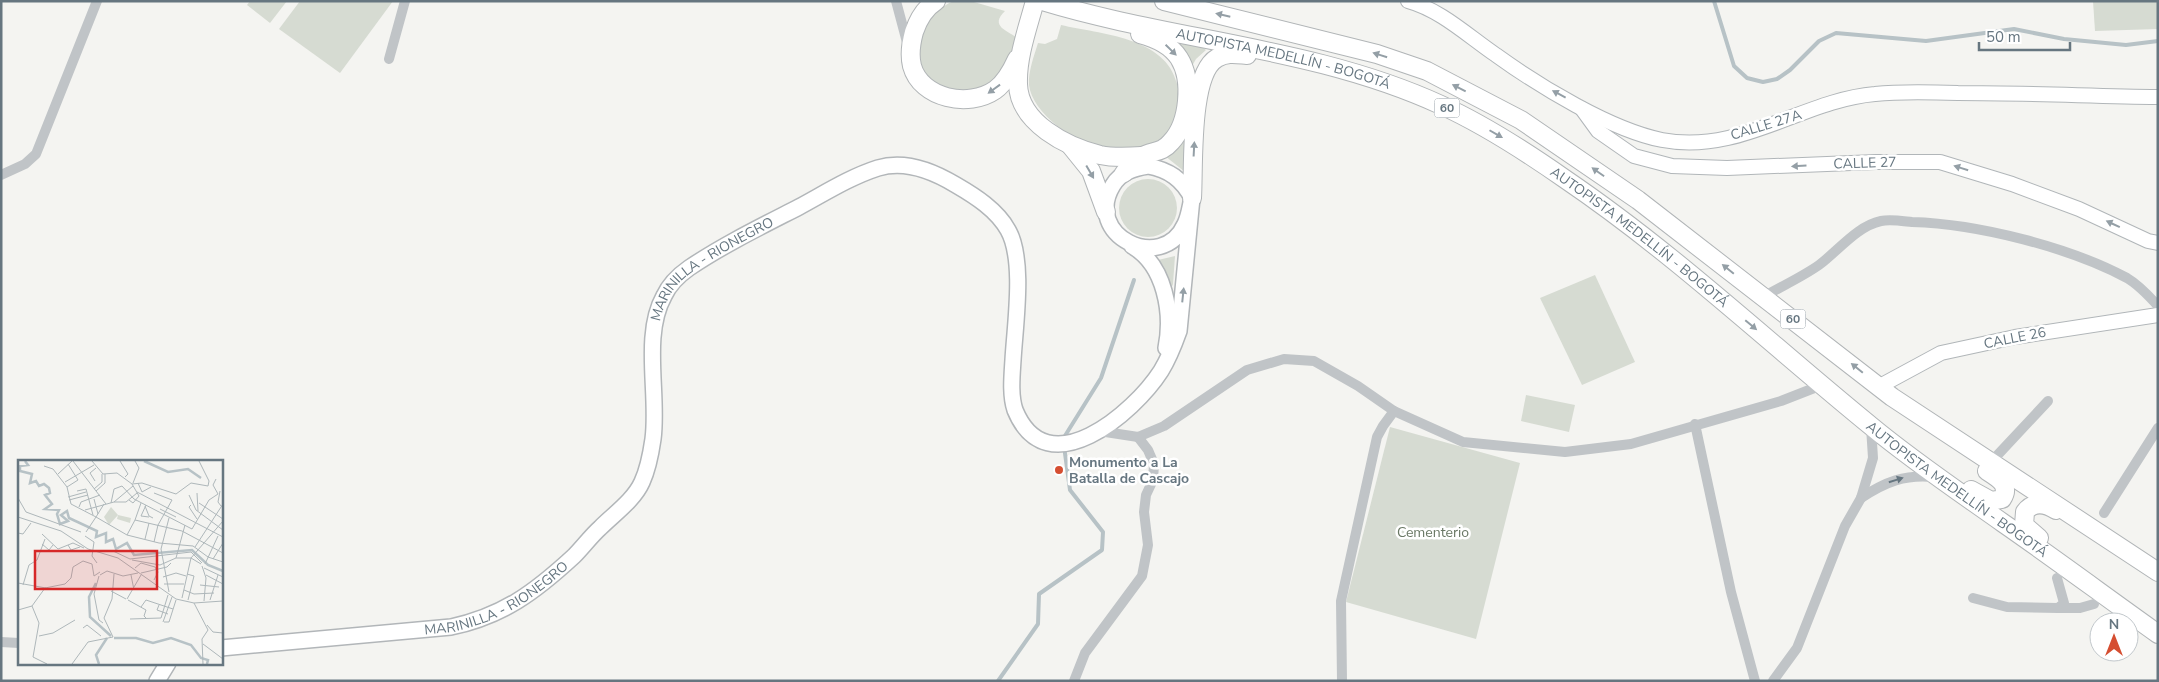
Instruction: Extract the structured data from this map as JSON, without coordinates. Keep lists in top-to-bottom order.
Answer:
{
  "streets": {
    "highway": ["AUTOPISTA MEDELLÍN - BOGOTÁ", "60"],
    "main road": ["MARINILLA - RIONEGRO"],
    "street": ["CALLE 27A", "CALLE 27", "CALLE 26"]
  },
  "crossings": [
    ["AUTOPISTA MEDELLÍN - BOGOTÁ", "CALLE 26"],
    ["CALLE 27A", "CALLE 27"]
  ],
  "one_way": ["CALLE 27"],
  "parks": ["Cementerio"],
  "places": ["Monumento a La Batalla de Cascajo"],
  "scale_bar": "50 m",
  "north": "top"
}
